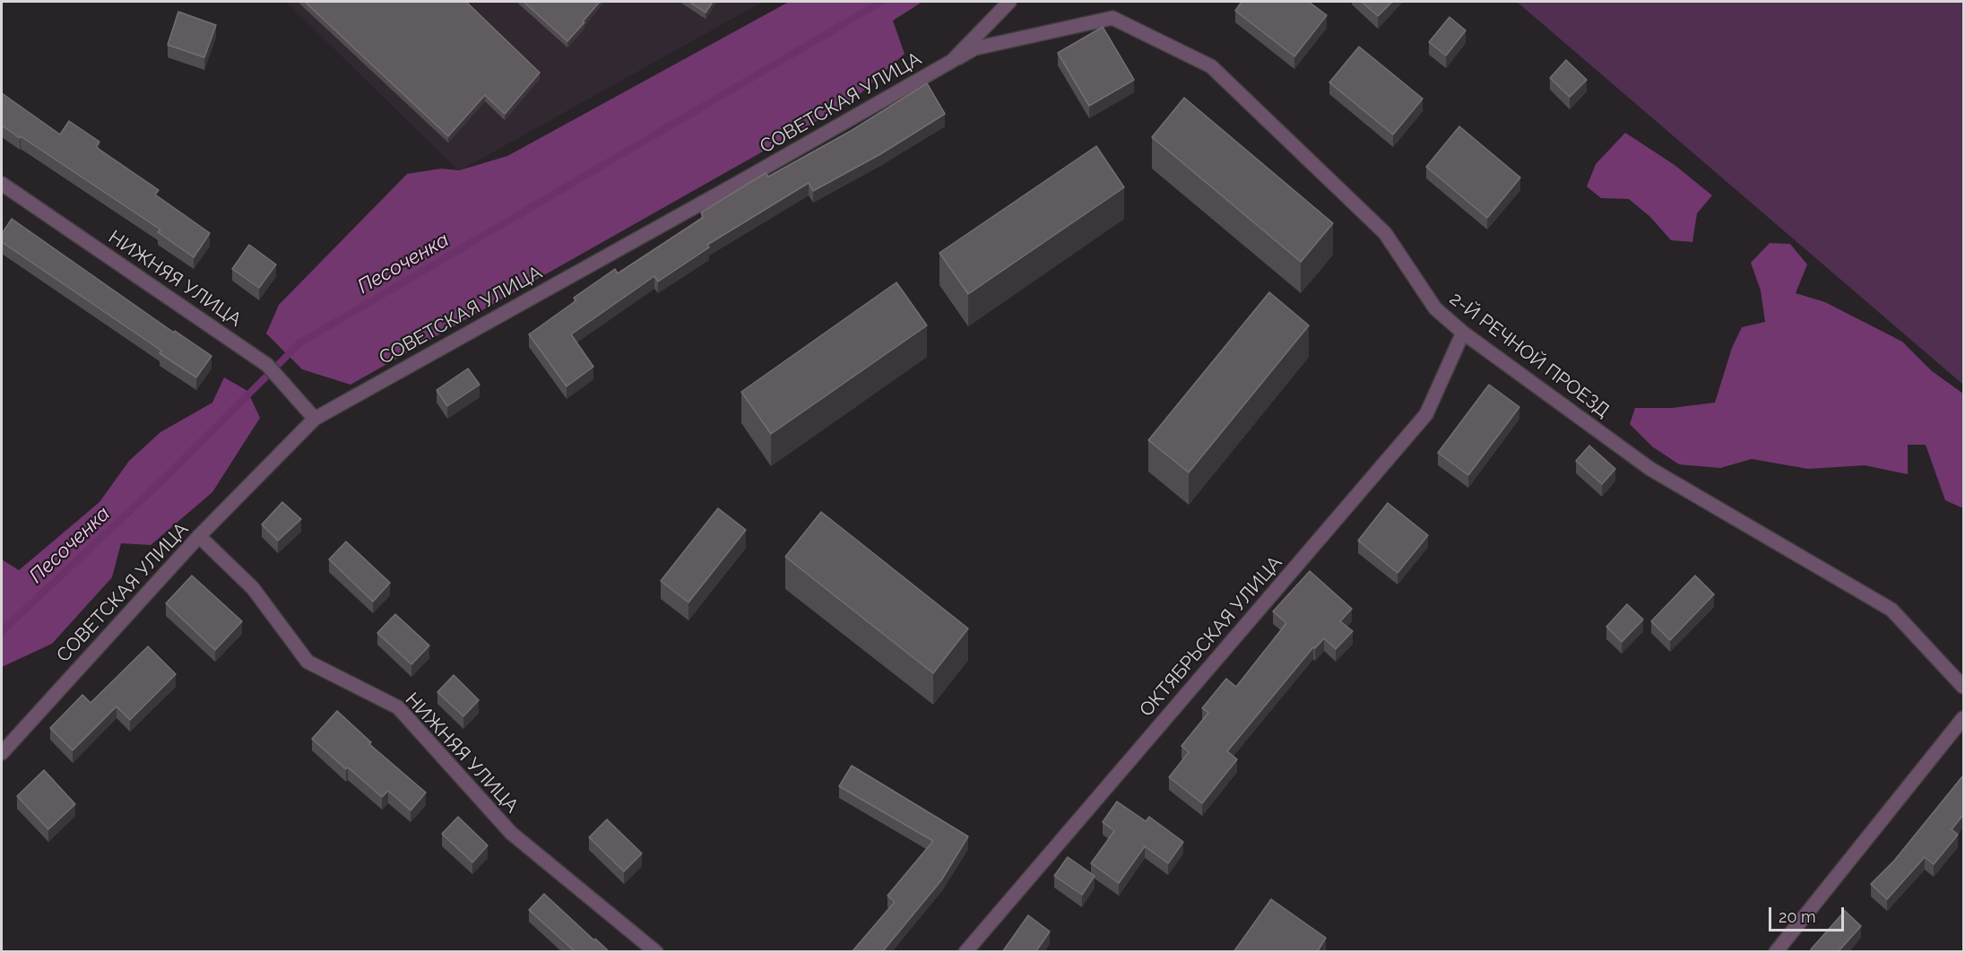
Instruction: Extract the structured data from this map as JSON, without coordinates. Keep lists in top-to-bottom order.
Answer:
{
  "streets": {
    "street": [
      "СОВЕТСКАЯ УЛИЦА",
      "НИЖНЯЯ УЛИЦА",
      "2-Й РЕЧНОЙ ПРОЕЗД",
      "ОКТЯБРЬСКАЯ УЛИЦА"
    ]
  },
  "crossings": [
    ["СОВЕТСКАЯ УЛИЦА", "НИЖНЯЯ УЛИЦА"],
    ["СОВЕТСКАЯ УЛИЦА", "2-Й РЕЧНОЙ ПРОЕЗД"],
    ["2-Й РЕЧНОЙ ПРОЕЗД", "ОКТЯБРЬСКАЯ УЛИЦА"]
  ],
  "water": ["Песоченка"],
  "scale_bar": "20 m"
}
